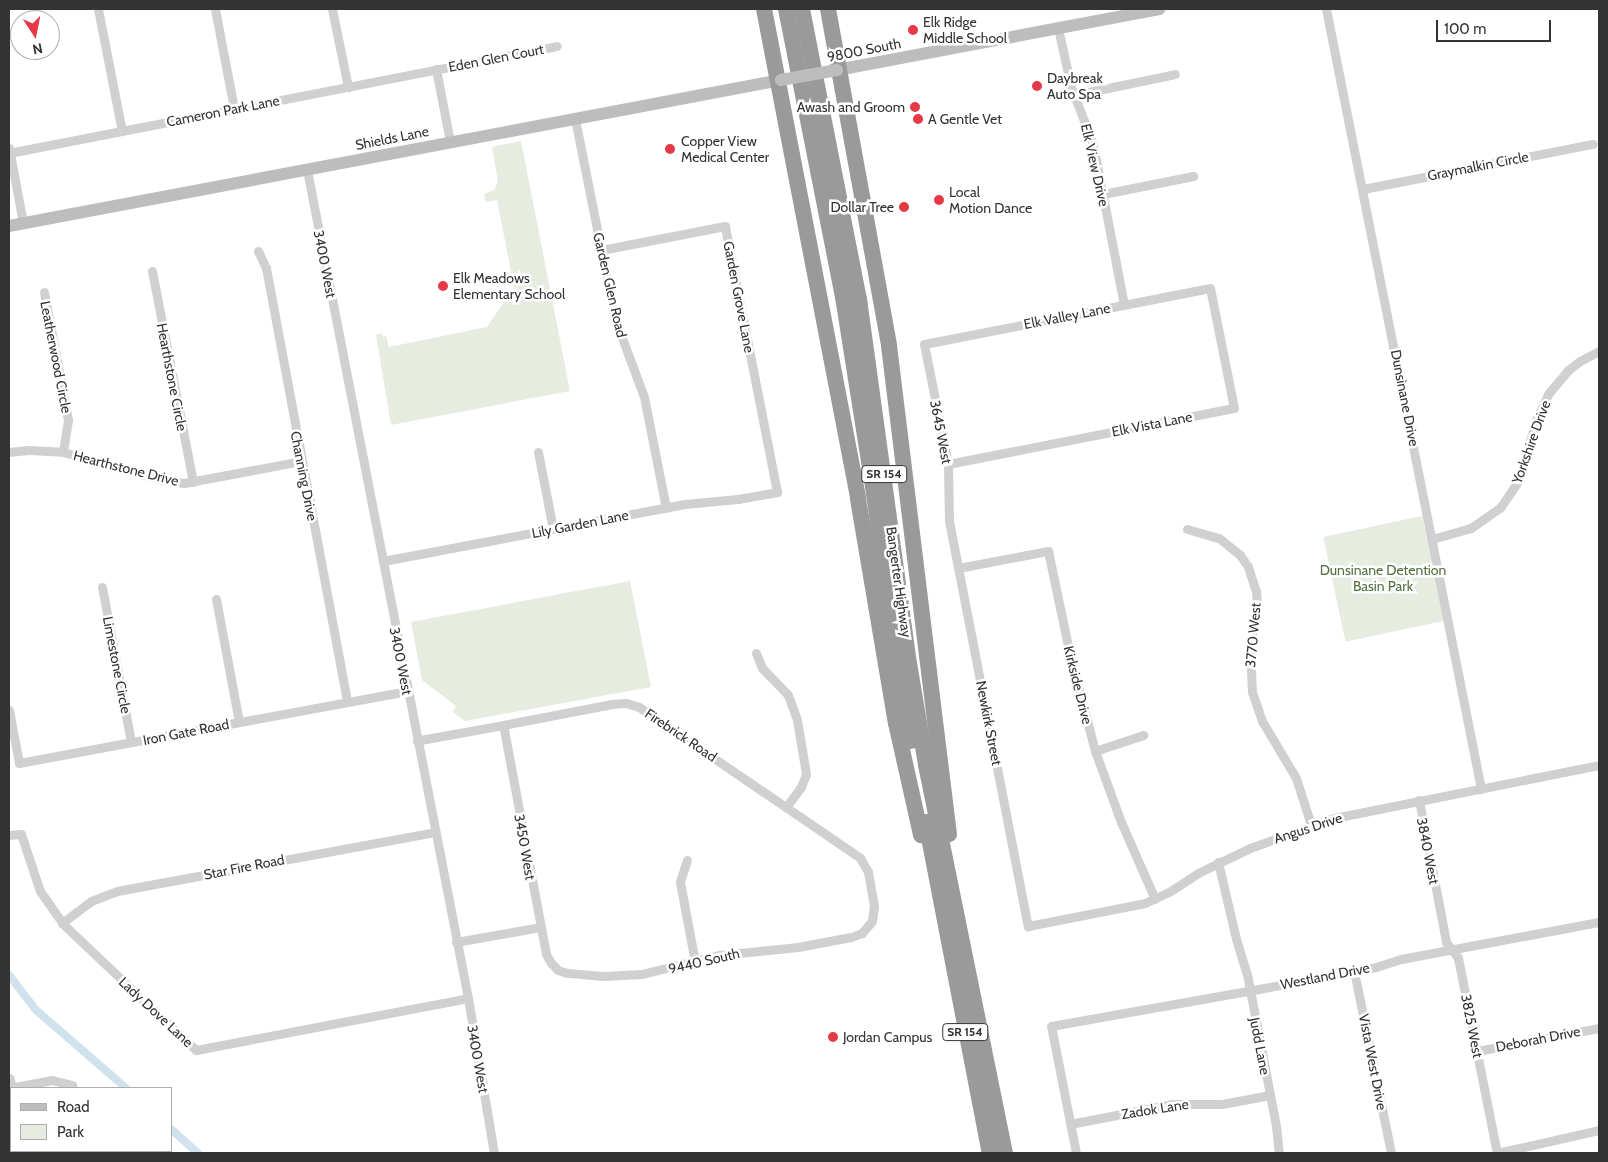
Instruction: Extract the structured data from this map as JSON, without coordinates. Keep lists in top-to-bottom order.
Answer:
{
  "streets": {
    "highway": ["SR 154", "Bangerter Highway"],
    "main road": ["9800 South", "Shields Lane"],
    "street": [
      "Eden Glen Court",
      "Cameron Park Lane",
      "Elk View Drive",
      "Graymalkin Circle",
      "3400 West",
      "Garden Glen Road",
      "Garden Grove Lane",
      "Elk Valley Lane",
      "Leatherwood Circle",
      "Hearthstone Circle",
      "Dunsinane Drive",
      "Elk Vista Lane",
      "3645 West",
      "Yorkshire Drive",
      "Hearthstone Drive",
      "Channing Drive",
      "Lily Garden Lane",
      "3770 West",
      "Limestone Circle",
      "Kirkside Drive",
      "Newkirk Street",
      "Iron Gate Road",
      "Firebrick Road",
      "Angus Drive",
      "3450 West",
      "3840 West",
      "Star Fire Road",
      "9440 South",
      "Westland Drive",
      "Lady Dove Lane",
      "3825 West",
      "Deborah Drive",
      "Judd Lane",
      "Vista West Drive",
      "Zadok Lane"
    ]
  },
  "crossings": [
    ["9800 South", "Shields Lane"],
    ["9800 South", "Elk View Drive"],
    ["Eden Glen Court", "Cameron Park Lane"],
    ["Shields Lane", "3400 West"],
    ["Shields Lane", "Garden Glen Road"],
    ["Elk View Drive", "Elk Valley Lane"],
    ["Graymalkin Circle", "Dunsinane Drive"],
    ["3400 West", "Lily Garden Lane"],
    ["3400 West", "Iron Gate Road"],
    ["3400 West", "Firebrick Road"],
    ["3400 West", "Star Fire Road"],
    ["3400 West", "Lady Dove Lane"],
    ["Garden Glen Road", "Garden Grove Lane"],
    ["Garden Glen Road", "Lily Garden Lane"],
    ["Garden Grove Lane", "Lily Garden Lane"],
    ["Elk Valley Lane", "Elk Vista Lane"],
    ["Elk Valley Lane", "3645 West"],
    ["Leatherwood Circle", "Hearthstone Drive"],
    ["Hearthstone Circle", "Hearthstone Drive"],
    ["Dunsinane Drive", "Yorkshire Drive"],
    ["Dunsinane Drive", "Angus Drive"],
    ["Elk Vista Lane", "3645 West"],
    ["3645 West", "Newkirk Street"],
    ["Hearthstone Drive", "Channing Drive"],
    ["Channing Drive", "Iron Gate Road"],
    ["3770 West", "Angus Drive"],
    ["Limestone Circle", "Iron Gate Road"],
    ["Kirkside Drive", "Newkirk Street"],
    ["Kirkside Drive", "Angus Drive"],
    ["Newkirk Street", "Angus Drive"],
    ["Firebrick Road", "3450 West"],
    ["Firebrick Road", "9440 South"],
    ["Angus Drive", "3840 West"],
    ["Angus Drive", "Judd Lane"],
    ["3450 West", "9440 South"],
    ["3840 West", "3825 West"],
    ["Star Fire Road", "Lady Dove Lane"],
    ["Westland Drive", "3825 West"],
    ["Westland Drive", "Judd Lane"],
    ["Westland Drive", "Vista West Drive"],
    ["Westland Drive", "Zadok Lane"],
    ["3825 West", "Deborah Drive"],
    ["Judd Lane", "Zadok Lane"]
  ],
  "parks": ["Dunsinane Detention Basin Park"],
  "places": [
    "Elk Ridge Middle School",
    "Daybreak Auto Spa",
    "Awash and Groom",
    "A Gentle Vet",
    "Copper View Medical Center",
    "Local Motion Dance",
    "Dollar Tree",
    "Elk Meadows Elementary School",
    "Jordan Campus"
  ],
  "legend": ["Road", "Park"],
  "scale_bar": "100 m",
  "north": "bottom"
}
